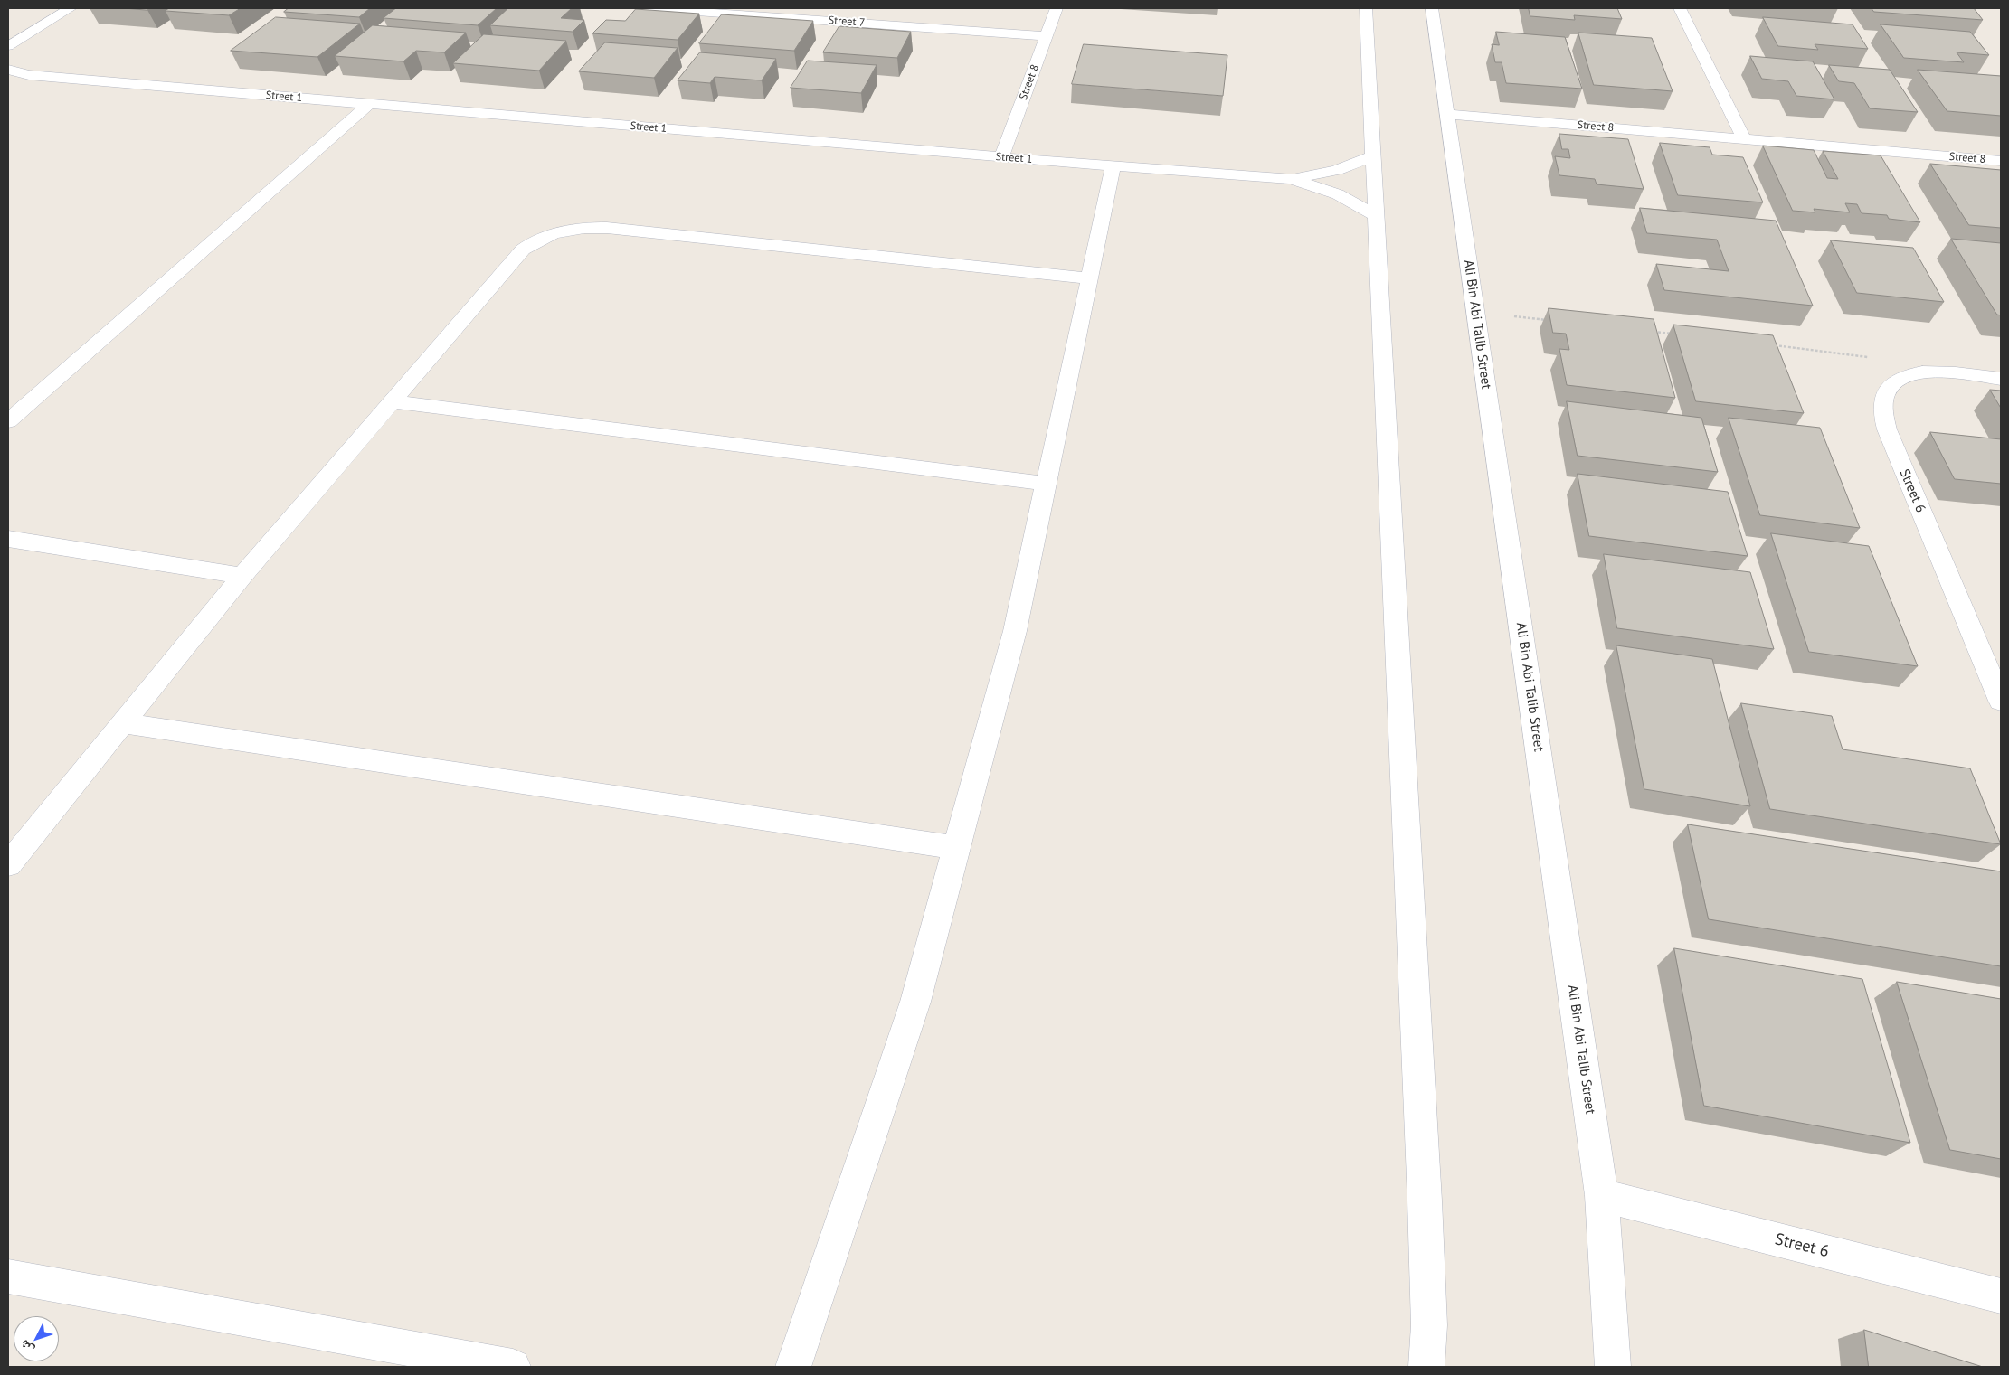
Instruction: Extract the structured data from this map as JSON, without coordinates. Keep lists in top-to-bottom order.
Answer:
{
  "streets": {
    "street": [
      "Street 7",
      "Street 8",
      "Street 1",
      "Ali Bin Abi Talib Street",
      "Street 6"
    ]
  },
  "crossings": [
    ["Street 7", "Street 8"],
    ["Street 8", "Street 1"],
    ["Street 8", "Ali Bin Abi Talib Street"],
    ["Ali Bin Abi Talib Street", "Street 6"]
  ],
  "north": "bottom left"
}
